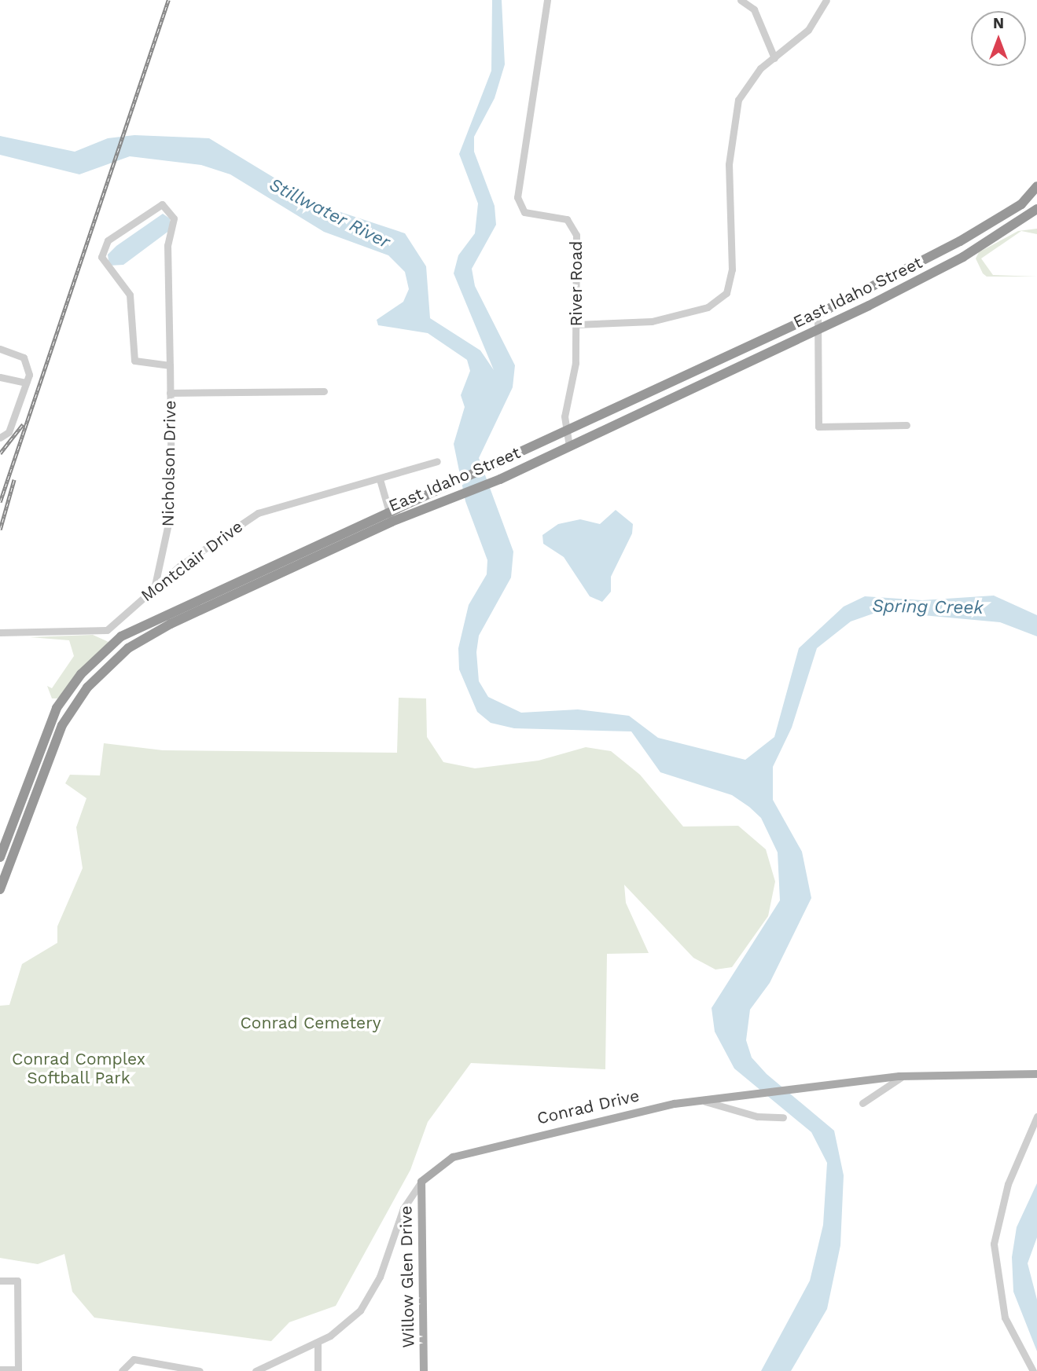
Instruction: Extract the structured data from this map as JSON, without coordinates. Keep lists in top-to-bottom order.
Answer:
{
  "streets": {
    "highway": ["East Idaho Street"],
    "main road": ["Conrad Drive", "Willow Glen Drive"],
    "street": ["River Road", "Nicholson Drive", "Montclair Drive"]
  },
  "crossings": [
    ["River Road", "East Idaho Street"],
    ["Nicholson Drive", "Montclair Drive"],
    ["Conrad Drive", "Willow Glen Drive"]
  ],
  "water": ["Stillwater River", "Spring Creek"],
  "parks": ["Conrad Cemetery", "Conrad Complex Softball Park"],
  "north": "top"
}
